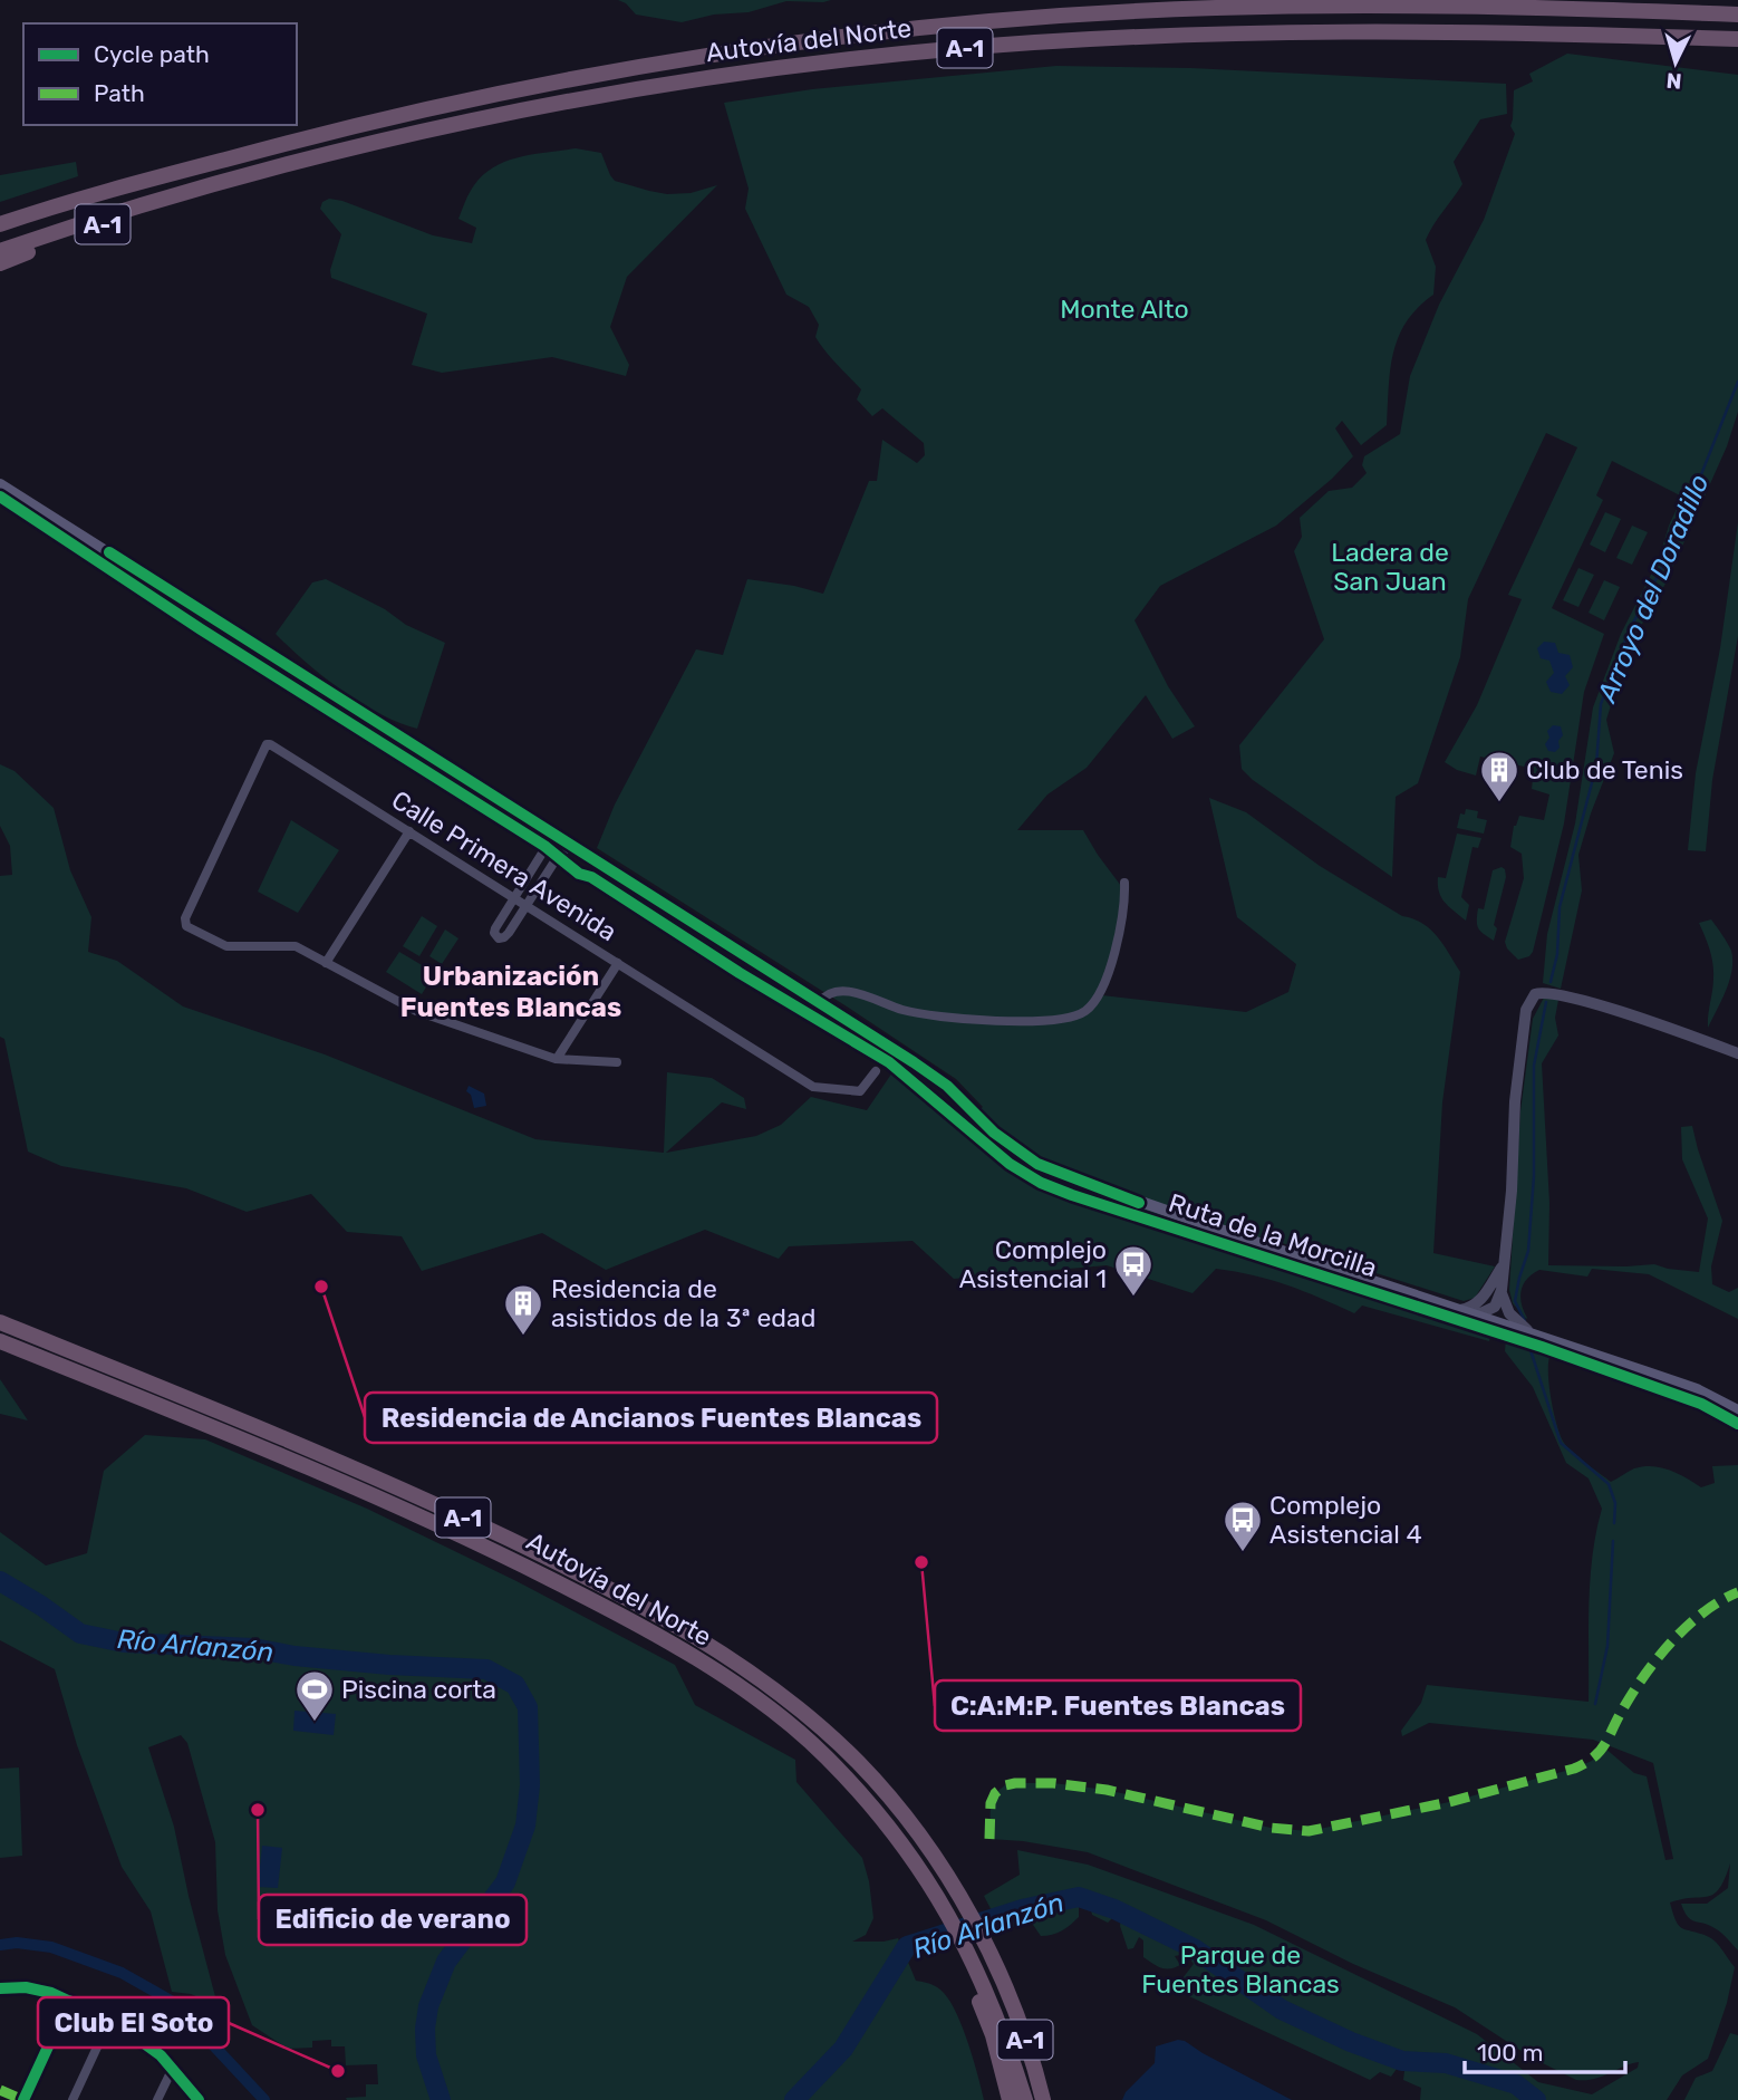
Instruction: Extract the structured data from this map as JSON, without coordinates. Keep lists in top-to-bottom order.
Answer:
{
  "streets": {
    "highway": ["Autovía del Norte", "A-1"],
    "street": ["Calle Primera Avenida"],
    "cycle path": ["Ruta de la Morcilla"]
  },
  "crossings": [
    ["Autovía del Norte", "A-1"]
  ],
  "districts": ["Urbanización Fuentes Blancas"],
  "water": ["Arroyo del Doradillo", "Río Arlanzón"],
  "parks": ["Monte Alto", "Ladera de San Juan", "Parque de Fuentes Blancas"],
  "places": {
    "building": ["Club de Tenis", "Residencia de asistidos de la 3ª edad"],
    "other": [
      "Residencia de Ancianos Fuentes Blancas",
      "C:A:M:P. Fuentes Blancas",
      "Edificio de verano",
      "Club El Soto"
    ],
    "bus stop": ["Complejo Asistencial 1", "Complejo Asistencial 4"],
    "sports": ["Piscina corta"]
  },
  "legend": ["Cycle path", "Path"],
  "scale_bar": "100 m",
  "north": "bottom"
}
